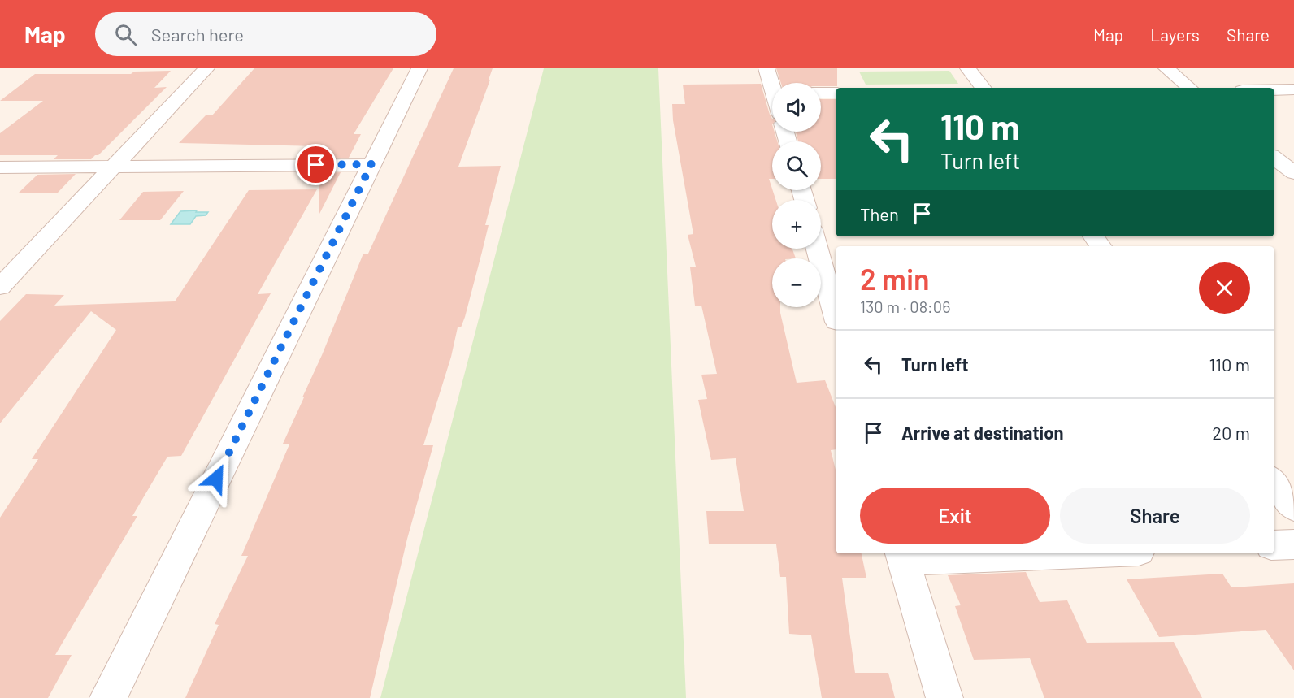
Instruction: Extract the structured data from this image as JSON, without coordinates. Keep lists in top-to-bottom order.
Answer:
{
  "page": {
    "header": "Map",
    "search": "Search here",
    "nav": ["Map", "Layers", "Share"],
    "map_buttons": ["+", "−"],
    "turn": ["110 m", "Turn left"],
    "then": "Then",
    "heading": ["2 min", "130 m · 08:06"],
    "list": [
      {
        "name": "Turn left",
        "value": "110 m"
      },
      {
        "name": "Arrive at destination",
        "value": "20 m"
      }
    ],
    "buttons": ["Exit", "Share"]
  }
}
